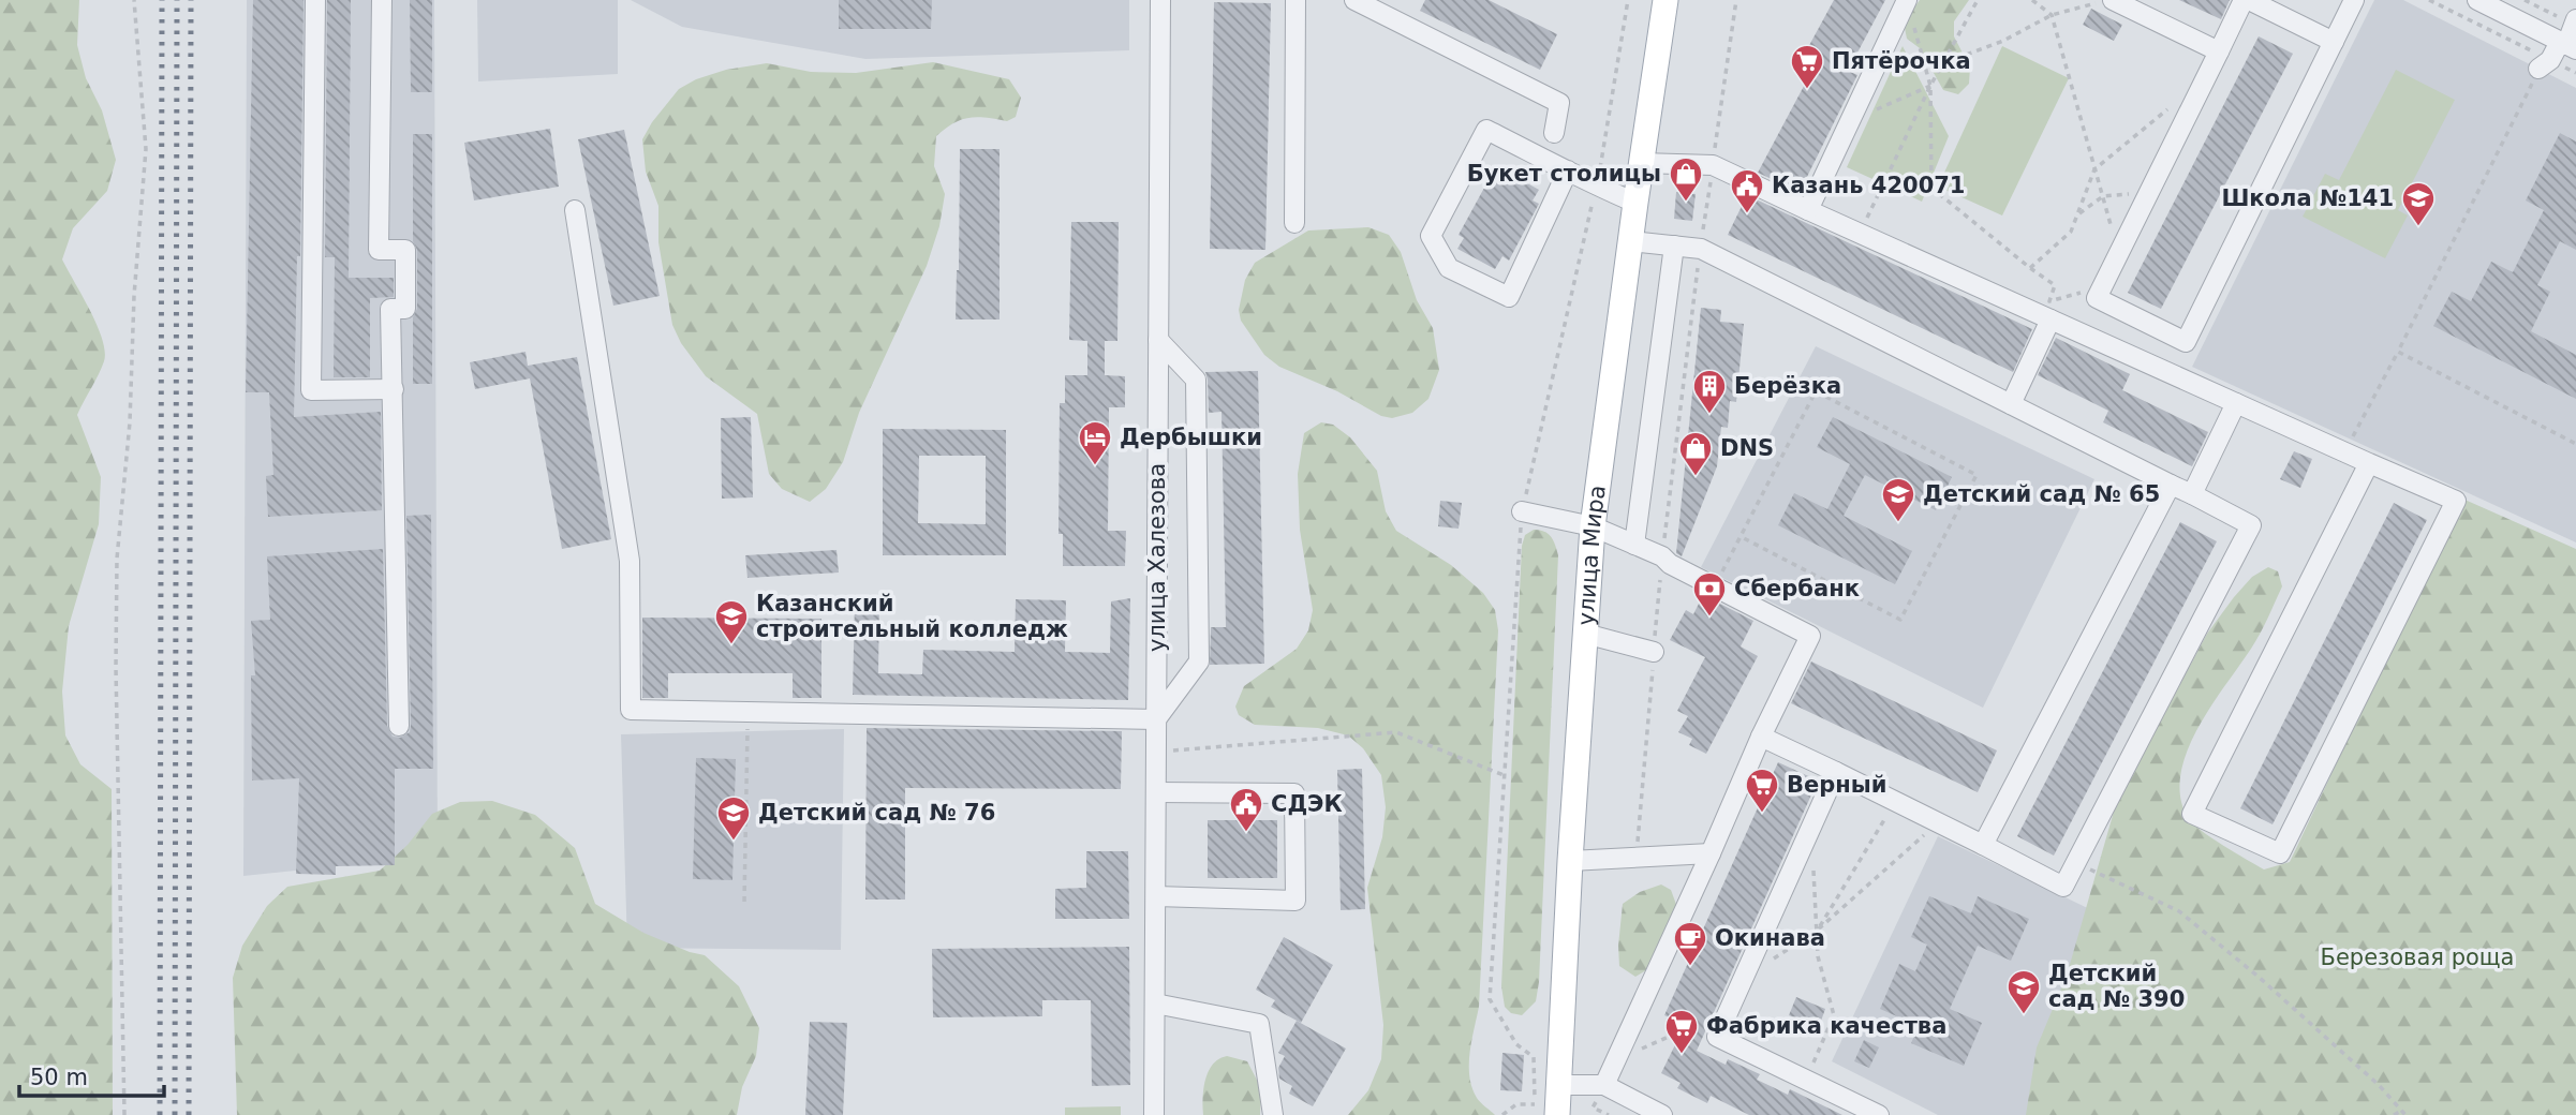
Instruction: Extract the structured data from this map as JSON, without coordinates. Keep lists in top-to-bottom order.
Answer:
{
  "streets": {
    "main road": ["улица Мира"],
    "street": ["улица Халезова"]
  },
  "parks": ["Березовая роща"],
  "places": {
    "supermarket": ["Пятёрочка", "Верный", "Фабрика качества"],
    "shop": ["Букет столицы", "DNS"],
    "public building": ["Казань 420071", "СДЭК"],
    "school or university": [
      "Школа №141",
      "Детский сад № 65",
      "Казанский строительный колледж",
      "Детский сад № 76",
      "Детский сад № 390"
    ],
    "building": ["Берёзка"],
    "hotel": ["Дербышки"],
    "bank": ["Сбербанк"],
    "cafe": ["Окинава"]
  },
  "scale_bar": "50 m"
}
